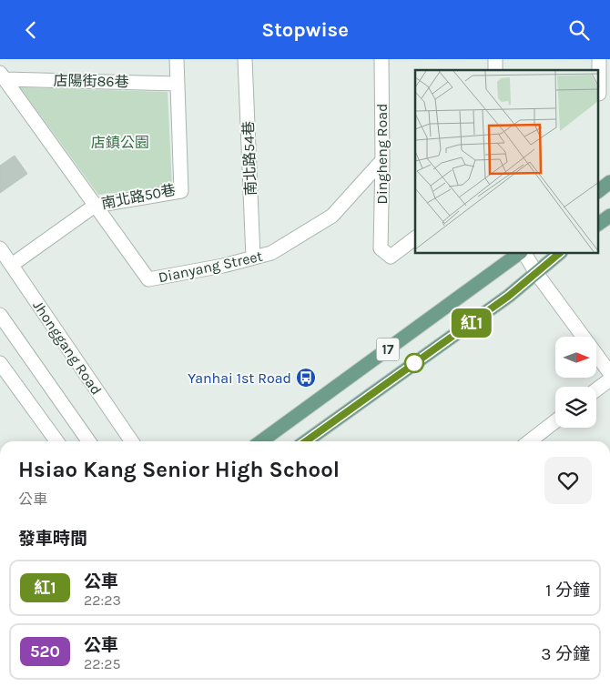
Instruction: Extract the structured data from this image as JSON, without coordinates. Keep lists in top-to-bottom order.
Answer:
{
  "streets": {
    "main road": ["17"],
    "street": [
      "店陽街86巷",
      "Dingheng Road",
      "南北路54巷",
      "南北路50巷",
      "Dianyang Street",
      "Jhonggang Road"
    ]
  },
  "crossings": [
    ["店陽街86巷", "南北路50巷"],
    ["店陽街86巷", "Dianyang Street"],
    ["Dingheng Road", "Dianyang Street"],
    ["南北路54巷", "Dianyang Street"],
    ["南北路50巷", "Dianyang Street"],
    ["南北路50巷", "Jhonggang Road"]
  ],
  "parks": ["店鎮公園"],
  "places": {
    "bus stop": ["Yanhai 1st Road"]
  },
  "lines": ["bus line 紅1"],
  "north": "right",
  "page": {
    "header": "Stopwise",
    "on_map": "紅1",
    "heading": [
      ["Hsiao Kang Senior High School", "公車"],
      "發車時間"
    ],
    "list": [
      {
        "mark": "紅1",
        "name": "公車",
        "note": "22:23",
        "value": "1 分鐘"
      },
      {
        "mark": "520",
        "name": "公車",
        "note": "22:25",
        "value": "3 分鐘"
      }
    ]
  }
}
